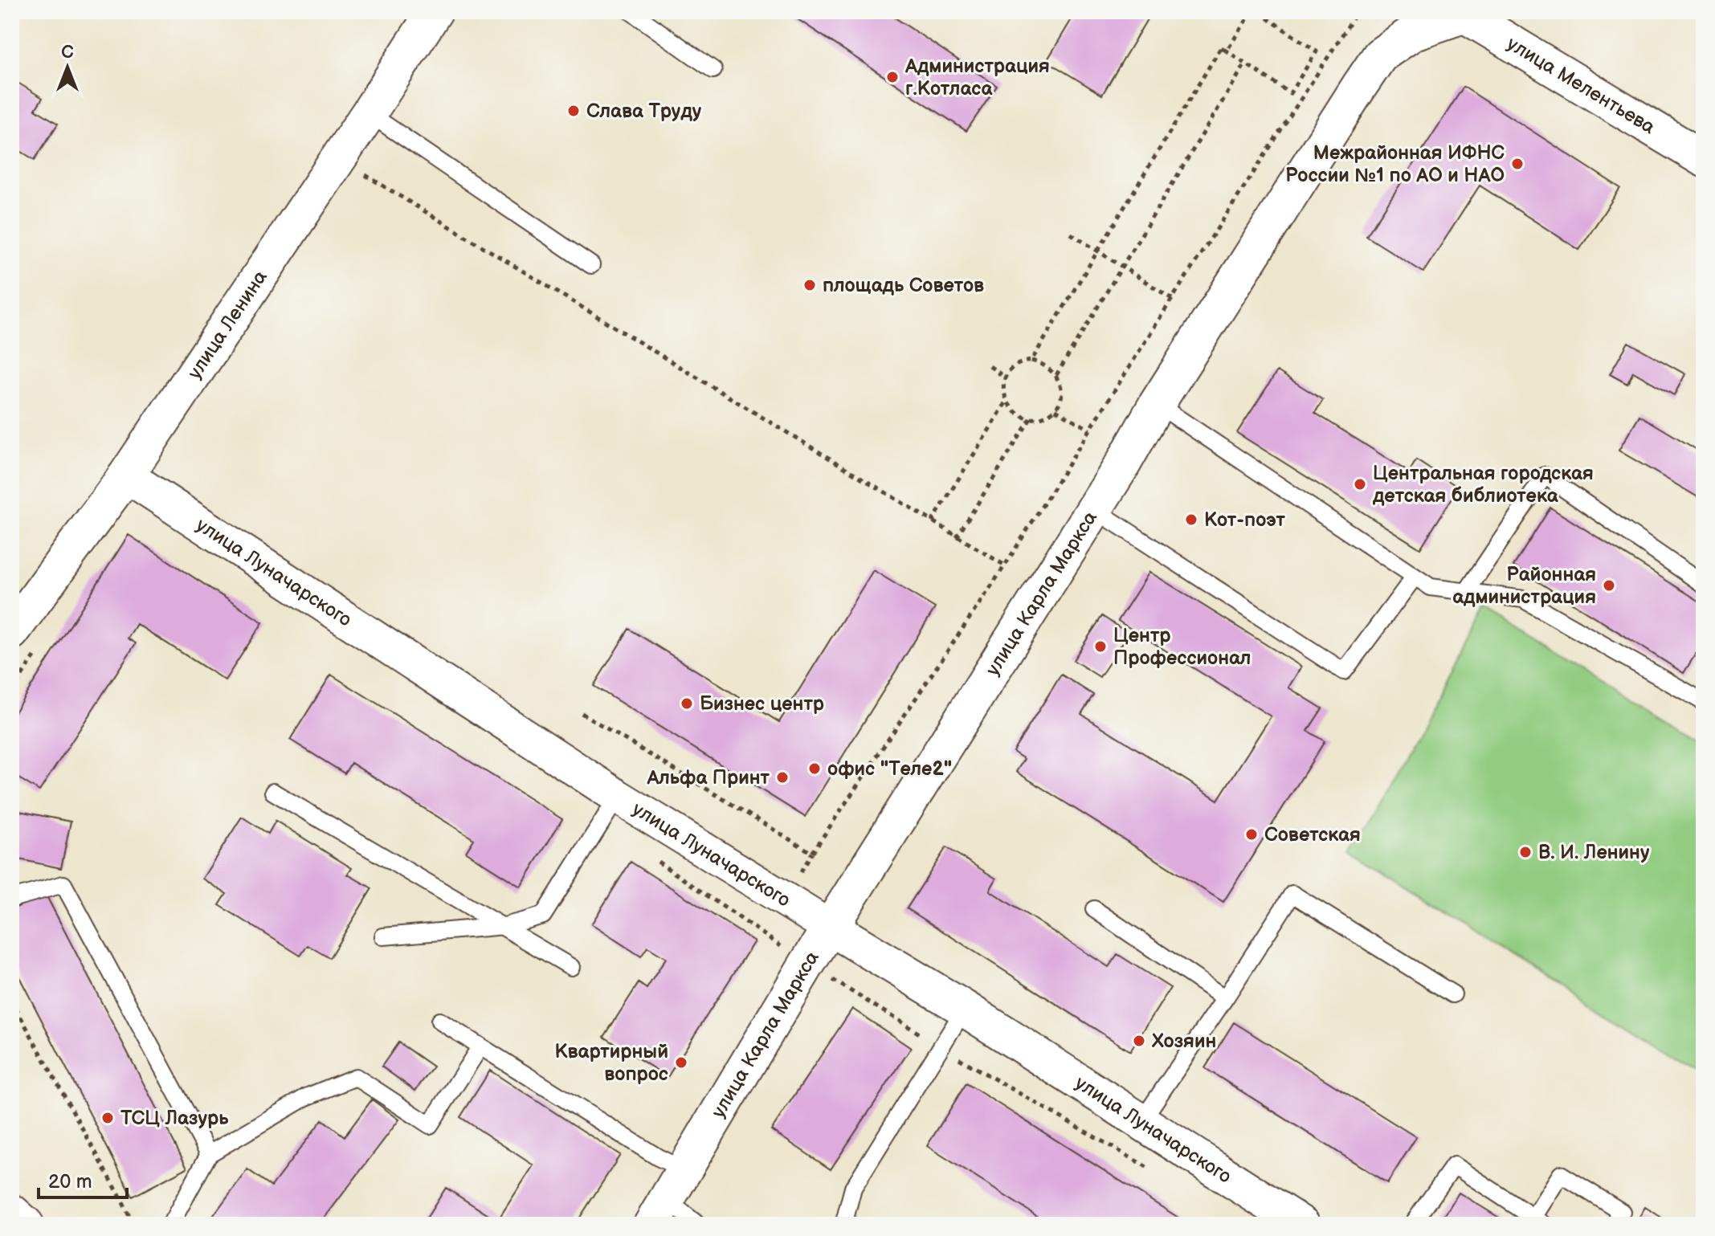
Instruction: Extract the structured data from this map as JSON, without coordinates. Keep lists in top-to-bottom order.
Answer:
{
  "streets": {
    "street": [
      "улица Мелентьева",
      "улица Ленина",
      "улица Луначарского",
      "улица Карла Маркса"
    ]
  },
  "crossings": [
    ["улица Мелентьева", "улица Карла Маркса"],
    ["улица Ленина", "улица Луначарского"],
    ["улица Луначарского", "улица Карла Маркса"]
  ],
  "places": [
    "Администрация г.Котласа",
    "Слава Труду",
    "Межрайонная ИФНС России №1 по АО и НАО",
    "площадь Советов",
    "Центральная городская детская библиотека",
    "Кот-поэт",
    "Районная администрация",
    "Центр Профессионал",
    "Бизнес центр",
    "офис \"Теле2\"",
    "Альфа Принт",
    "Советская",
    "В. И. Ленину",
    "Хозяин",
    "Квартирный вопрос",
    "ТСЦ Лазурь"
  ],
  "scale_bar": "20 m",
  "north": "top"
}
